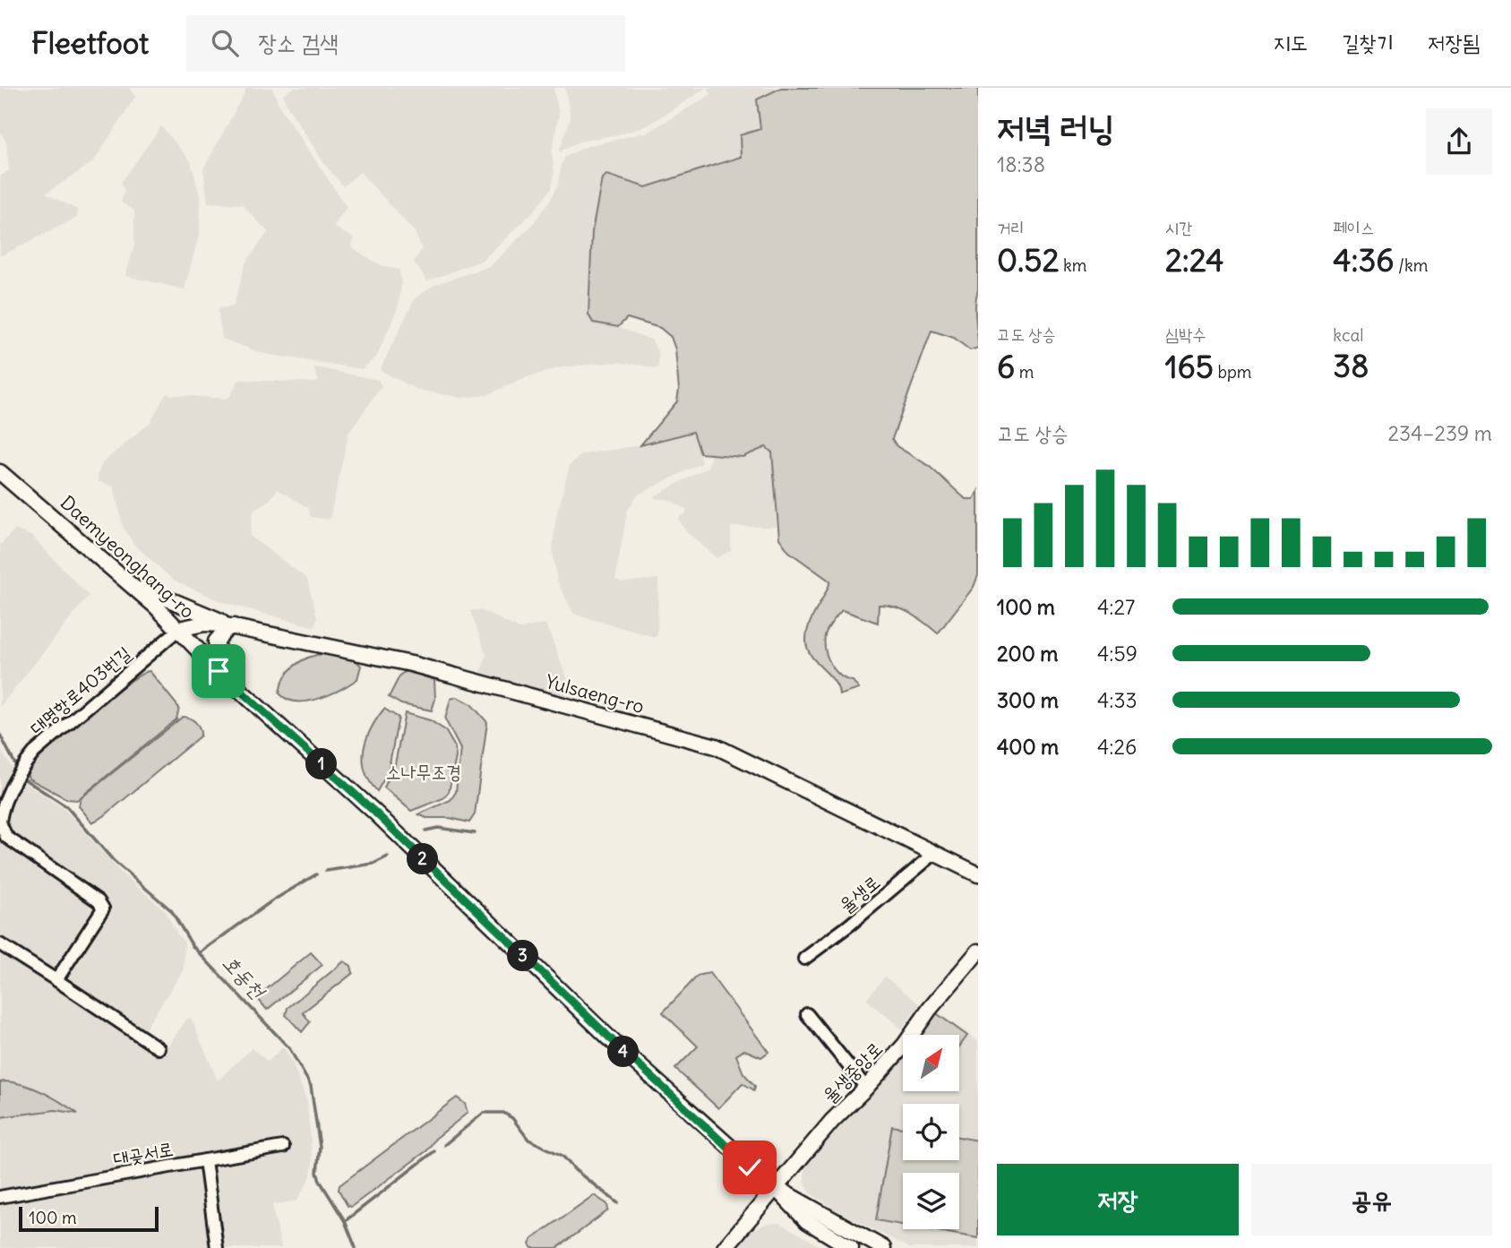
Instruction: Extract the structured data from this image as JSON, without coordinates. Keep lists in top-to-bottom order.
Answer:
{
  "streets": {
    "main road": ["Daemyeonghang-ro", "Yulsaeng-ro", "율생중앙로"],
    "street": ["대명항로403번길", "율생로", "대곶서로"]
  },
  "crossings": [
    ["Daemyeonghang-ro", "대명항로403번길"],
    ["Daemyeonghang-ro", "Yulsaeng-ro"],
    ["Daemyeonghang-ro", "율생중앙로"],
    ["대명항로403번길", "Yulsaeng-ro"],
    ["Yulsaeng-ro", "율생로"]
  ],
  "water": ["호동천"],
  "parks": ["소나무조경"],
  "scale_bar": "100 m",
  "north": "top right",
  "page": {
    "header": "Fleetfoot",
    "search": "장소 검색",
    "nav": ["지도", "길찾기", "저장됨"],
    "heading": ["저녁 러닝", "18:38"],
    "stats": [
      ["거리", "0.52 km"],
      ["시간", "2:24"],
      ["페이스", "4:36 /km"],
      ["고도 상승", "6 m"],
      ["심박수", "165 bpm"],
      ["kcal", "38"]
    ],
    "chart": ["고도 상승", "234–239 m"],
    "list": [
      {
        "name": "100 m",
        "note": "4:27"
      },
      {
        "name": "200 m",
        "note": "4:59"
      },
      {
        "name": "300 m",
        "note": "4:33"
      },
      {
        "name": "400 m",
        "note": "4:26"
      }
    ],
    "pins": [
      "1",
      "2",
      "3",
      "4"
    ],
    "buttons": ["저장", "공유"],
    "scale": "100 m"
  }
}
